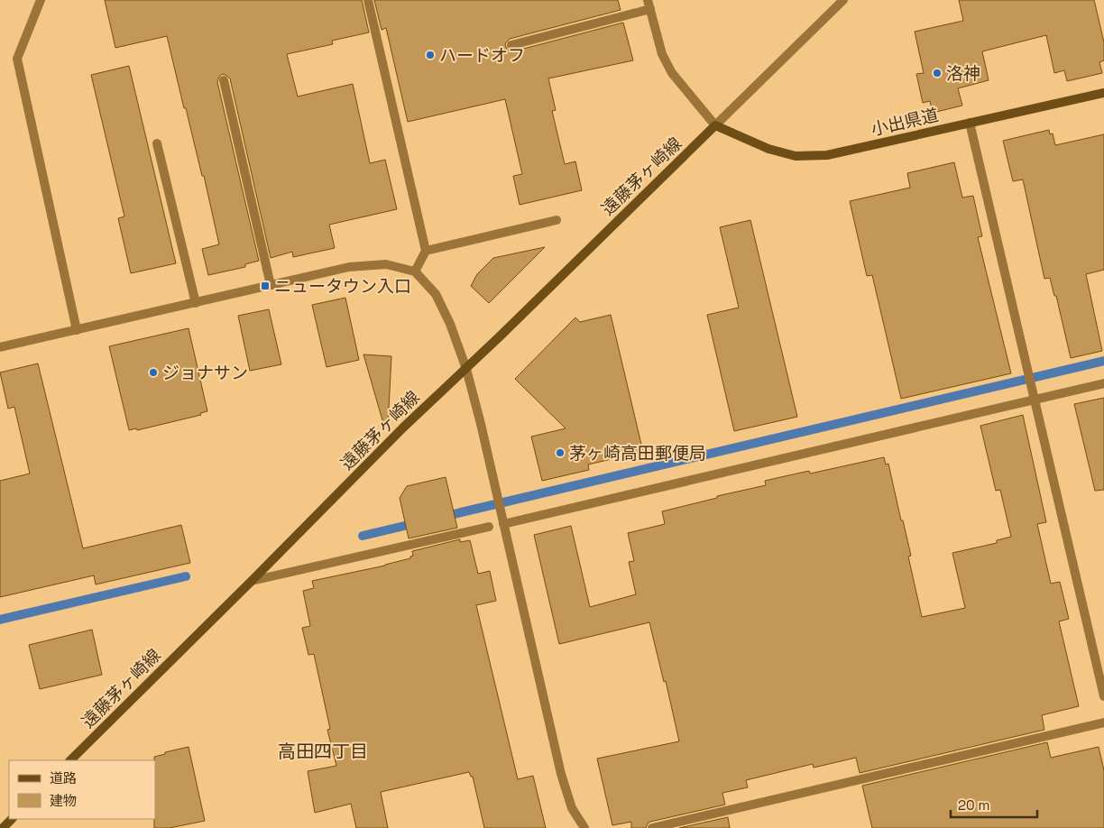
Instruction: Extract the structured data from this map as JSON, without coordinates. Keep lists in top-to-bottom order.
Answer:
{
  "streets": {
    "main road": ["小出県道", "遠藤茅ヶ崎線"]
  },
  "crossings": [
    ["小出県道", "遠藤茅ヶ崎線"]
  ],
  "districts": ["高田四丁目"],
  "places": {
    "other": [
      "ハードオフ",
      "洛神",
      "ジョナサン",
      "茅ヶ崎高田郵便局"
    ],
    "transit": ["ニュータウン入口"]
  },
  "legend": ["道路", "建物"],
  "scale_bar": "20 m"
}
